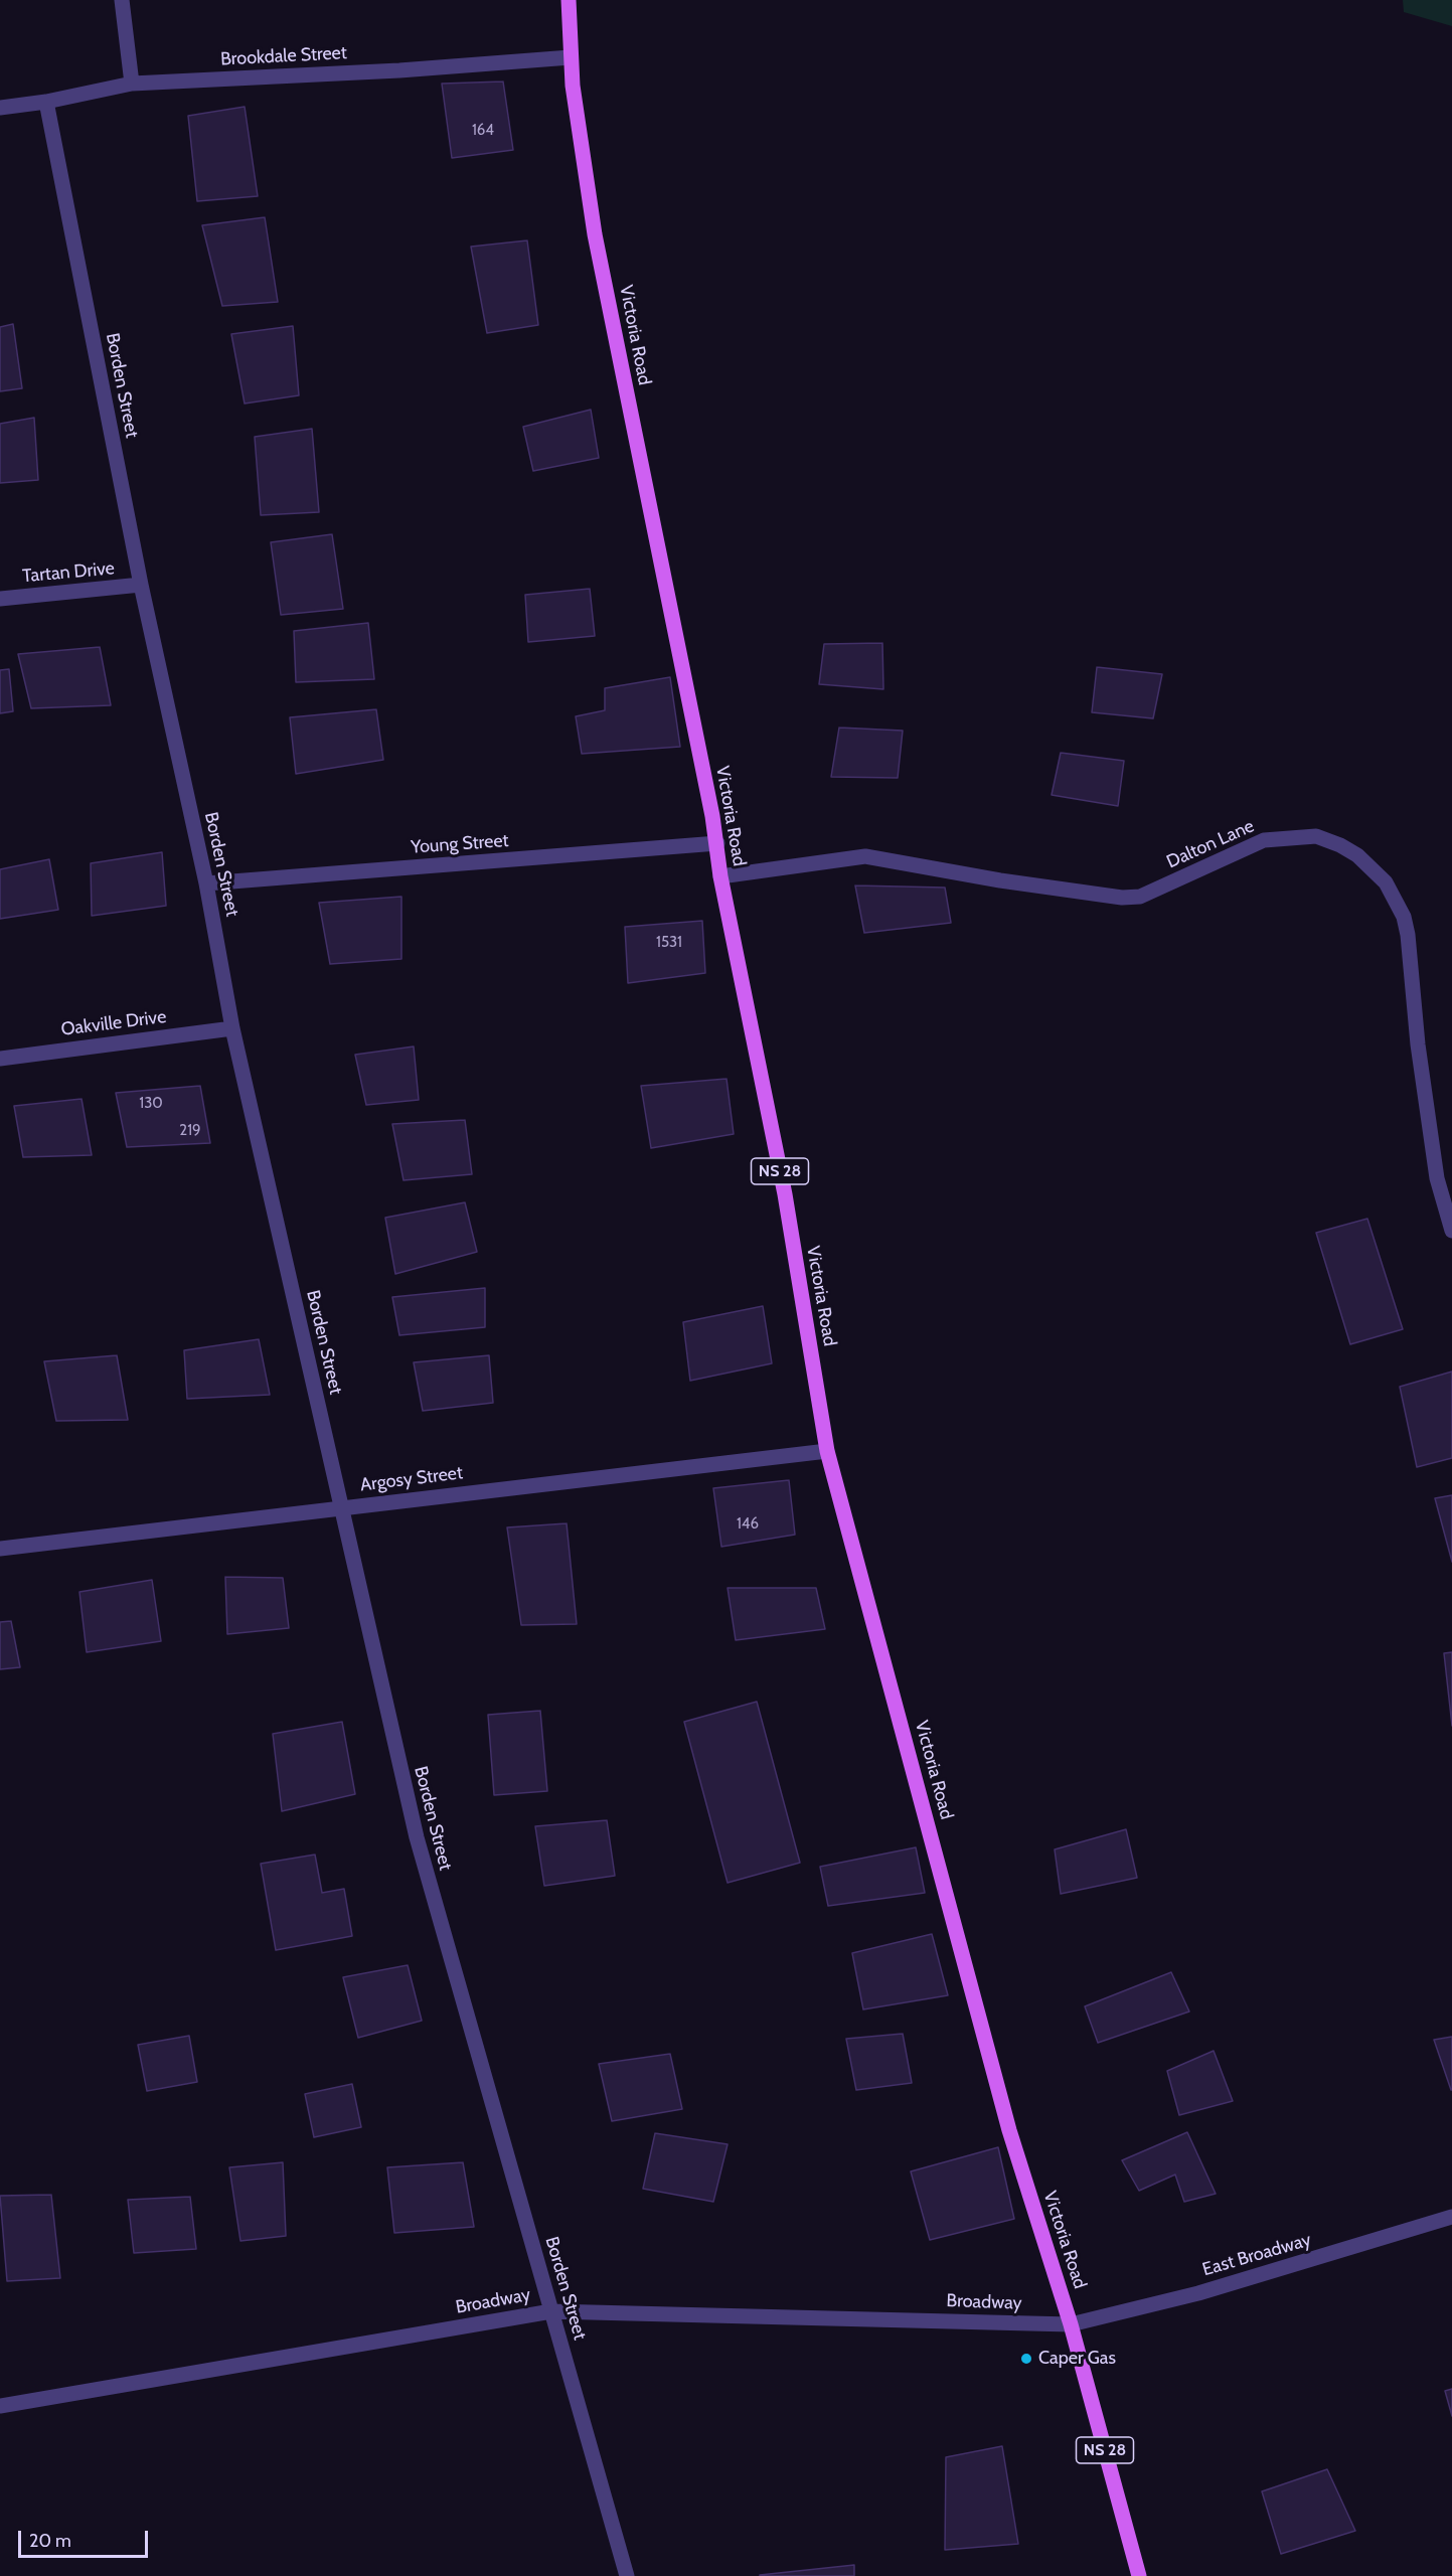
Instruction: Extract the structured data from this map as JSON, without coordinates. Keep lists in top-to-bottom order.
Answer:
{
  "streets": {
    "main road": ["Victoria Road", "NS 28"],
    "street": [
      "Brookdale Street",
      "Borden Street",
      "Tartan Drive",
      "Young Street",
      "Dalton Lane",
      "Oakville Drive",
      "Argosy Street",
      "East Broadway",
      "Broadway"
    ]
  },
  "crossings": [
    ["Brookdale Street", "Victoria Road"],
    ["Brookdale Street", "Borden Street"],
    ["Victoria Road", "Young Street"],
    ["Victoria Road", "Dalton Lane"],
    ["Victoria Road", "Argosy Street"],
    ["Victoria Road", "East Broadway"],
    ["Victoria Road", "Broadway"],
    ["Borden Street", "Tartan Drive"],
    ["Borden Street", "Young Street"],
    ["Borden Street", "Oakville Drive"],
    ["Borden Street", "Argosy Street"],
    ["Borden Street", "Broadway"],
    ["East Broadway", "Broadway"]
  ],
  "places": ["Caper Gas"],
  "house_numbers": [
    "164",
    "1531",
    "130",
    "219",
    "146"
  ],
  "scale_bar": "20 m"
}
